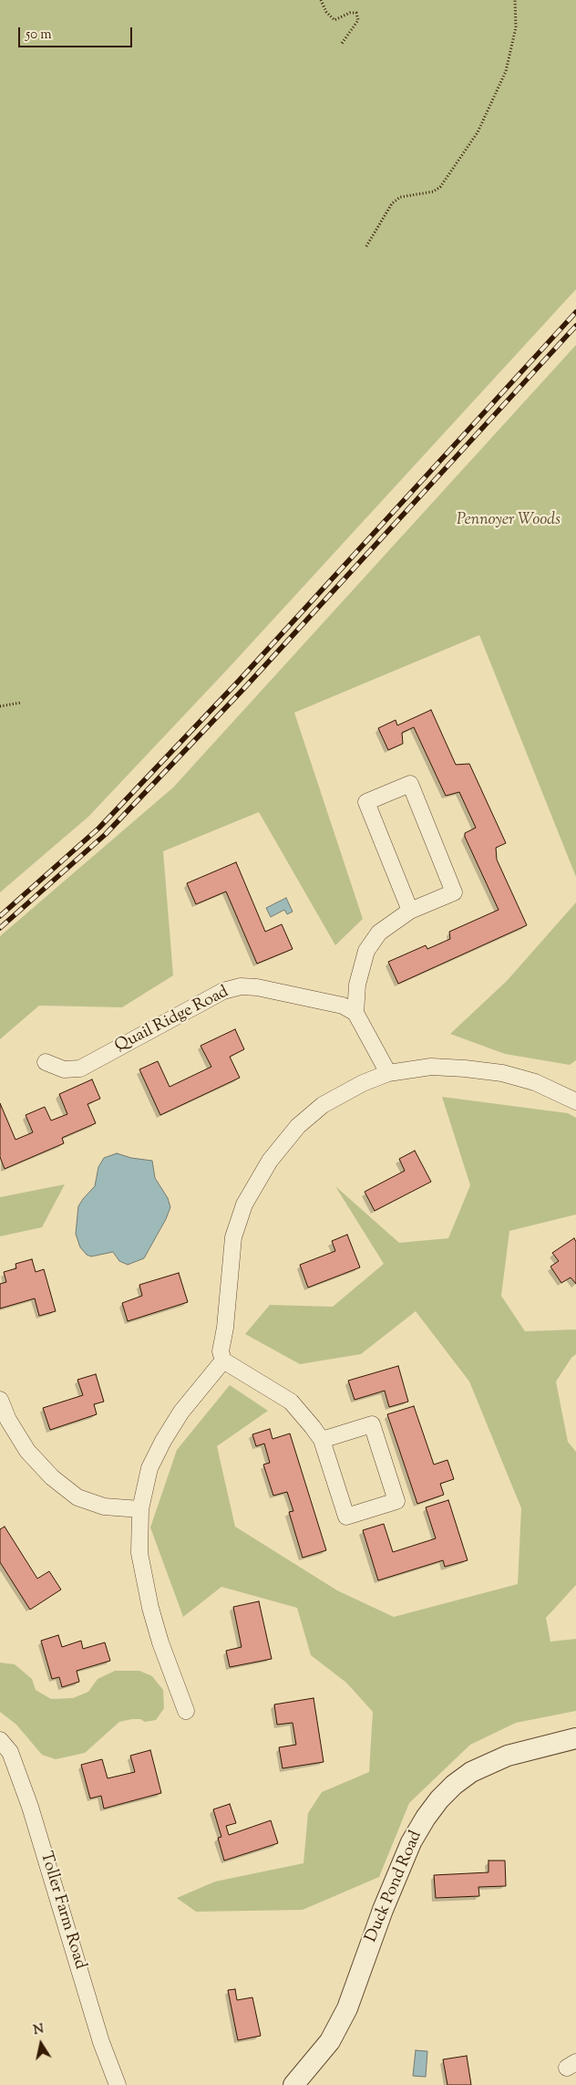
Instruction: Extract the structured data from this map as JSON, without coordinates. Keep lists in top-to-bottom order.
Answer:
{
  "streets": {
    "street": ["Quail Ridge Road", "Duck Pond Road", "Toller Farm Road"]
  },
  "parks": ["Pennoyer Woods"],
  "scale_bar": "50 m",
  "north": "top"
}
